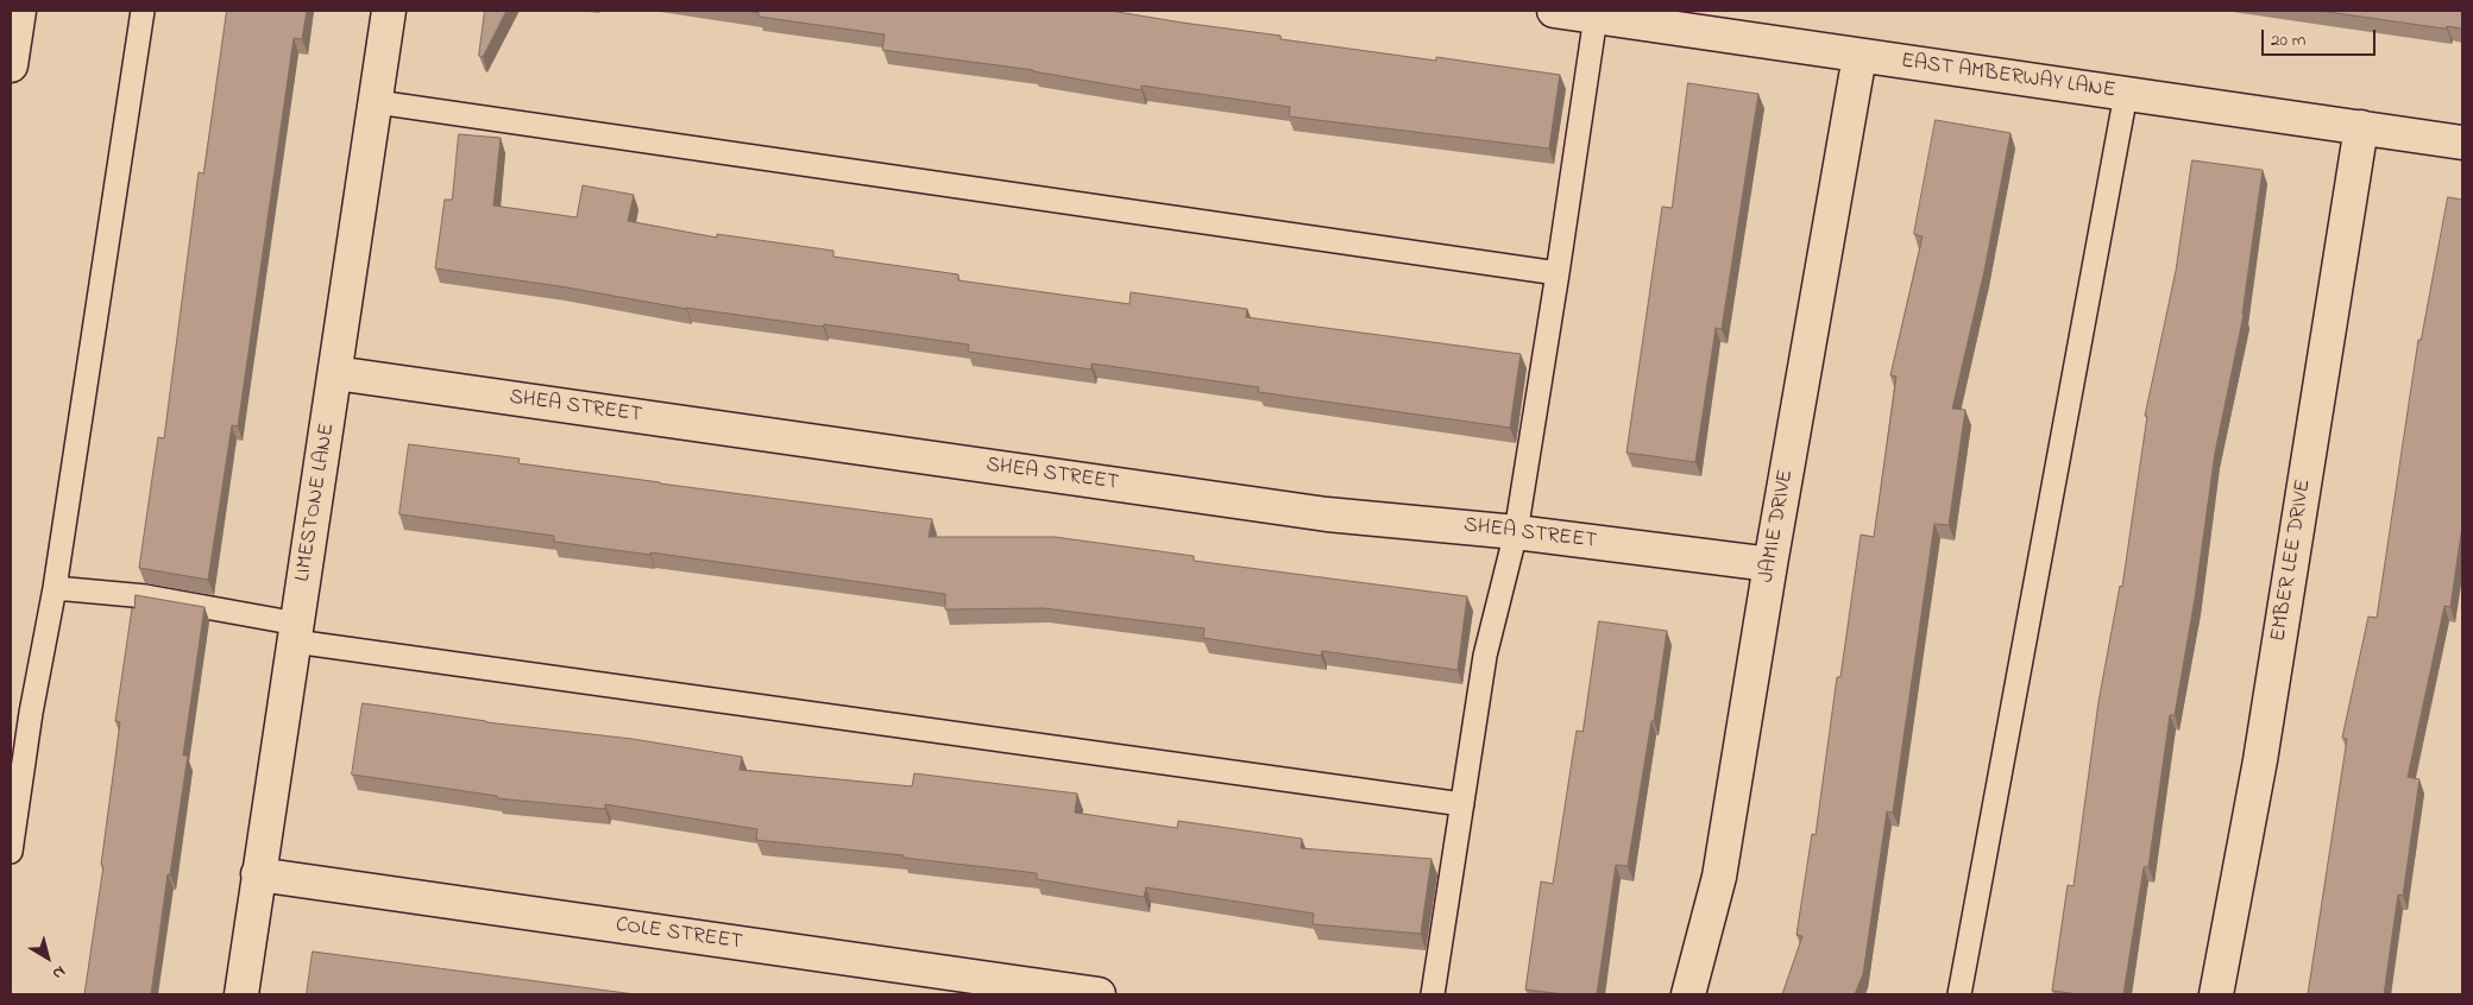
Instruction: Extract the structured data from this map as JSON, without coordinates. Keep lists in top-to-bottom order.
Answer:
{
  "streets": {
    "street": [
      "EAST AMBERWAY LANE",
      "SHEA STREET",
      "LIMESTONE LANE",
      "JAMIE DRIVE",
      "EMBER LEE DRIVE",
      "COLE STREET"
    ]
  },
  "crossings": [
    ["EAST AMBERWAY LANE", "JAMIE DRIVE"],
    ["EAST AMBERWAY LANE", "EMBER LEE DRIVE"],
    ["SHEA STREET", "LIMESTONE LANE"],
    ["SHEA STREET", "JAMIE DRIVE"],
    ["LIMESTONE LANE", "COLE STREET"]
  ],
  "scale_bar": "20 m",
  "north": "bottom right"
}
